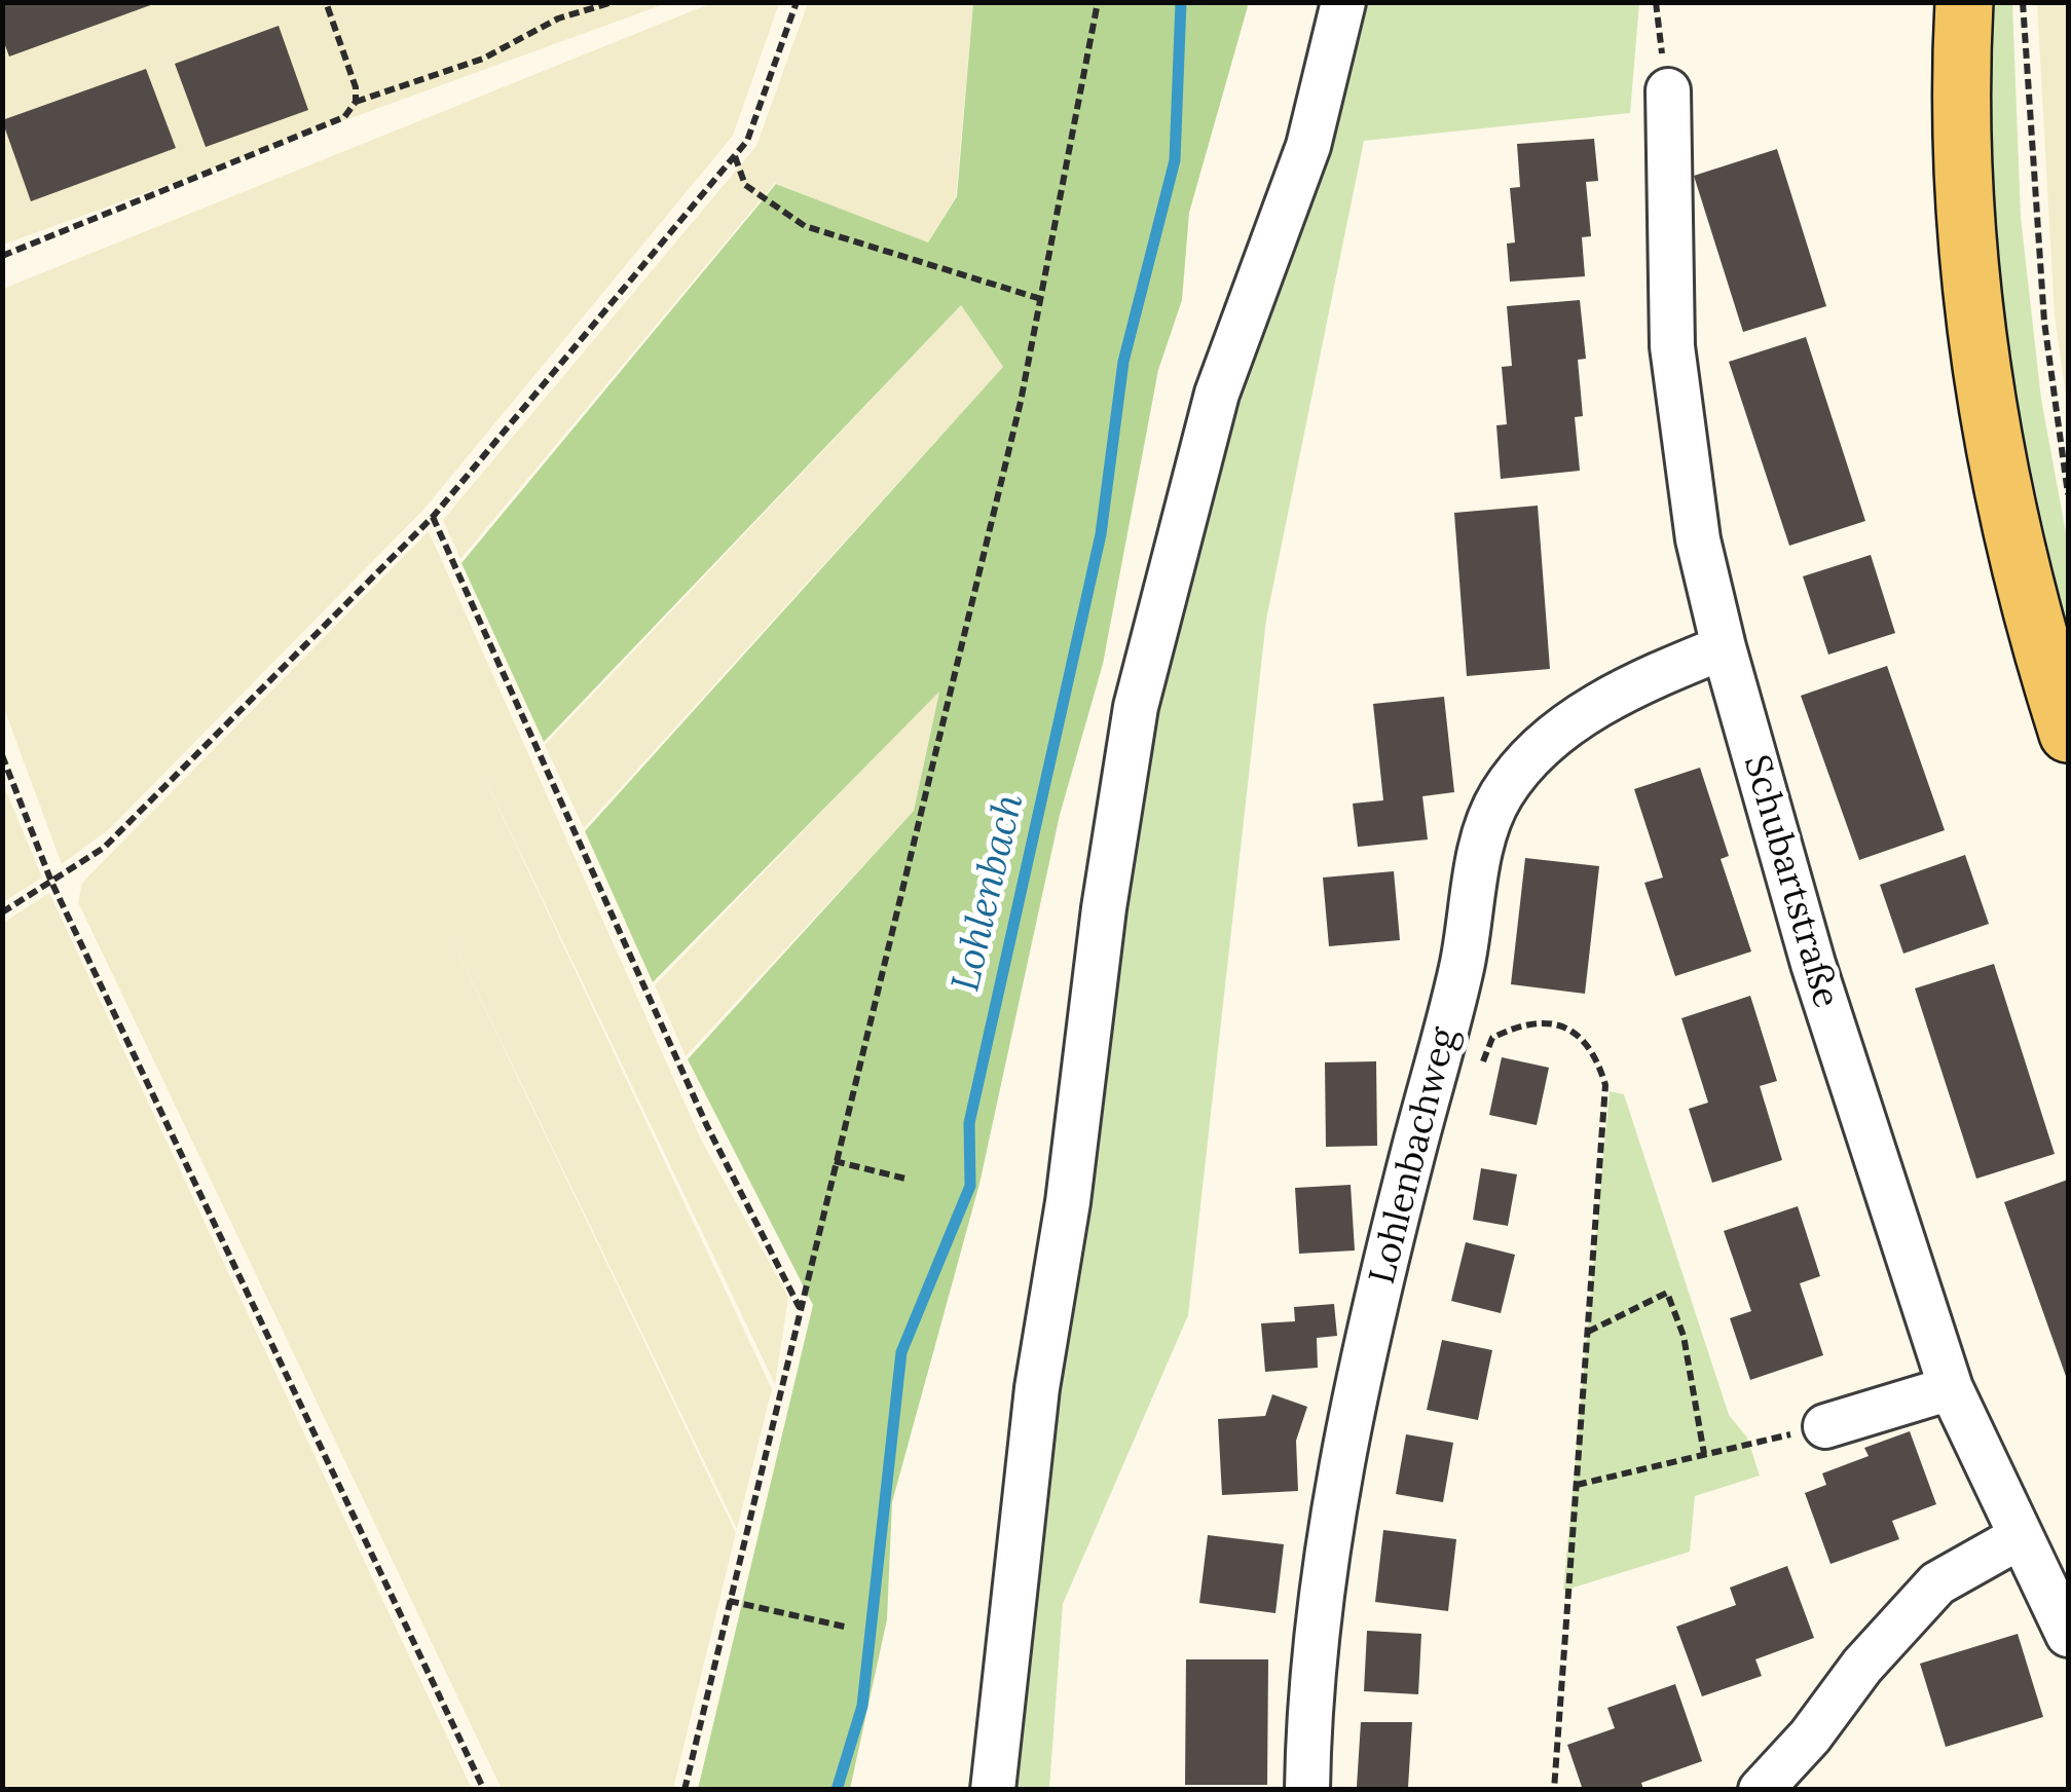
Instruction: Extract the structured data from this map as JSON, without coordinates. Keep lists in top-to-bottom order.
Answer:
{
  "streets": {
    "street": ["Schubartstraße", "Lohlenbachweg"]
  },
  "crossings": [
    ["Schubartstraße", "Lohlenbachweg"]
  ],
  "water": ["Lohlenbach"]
}
